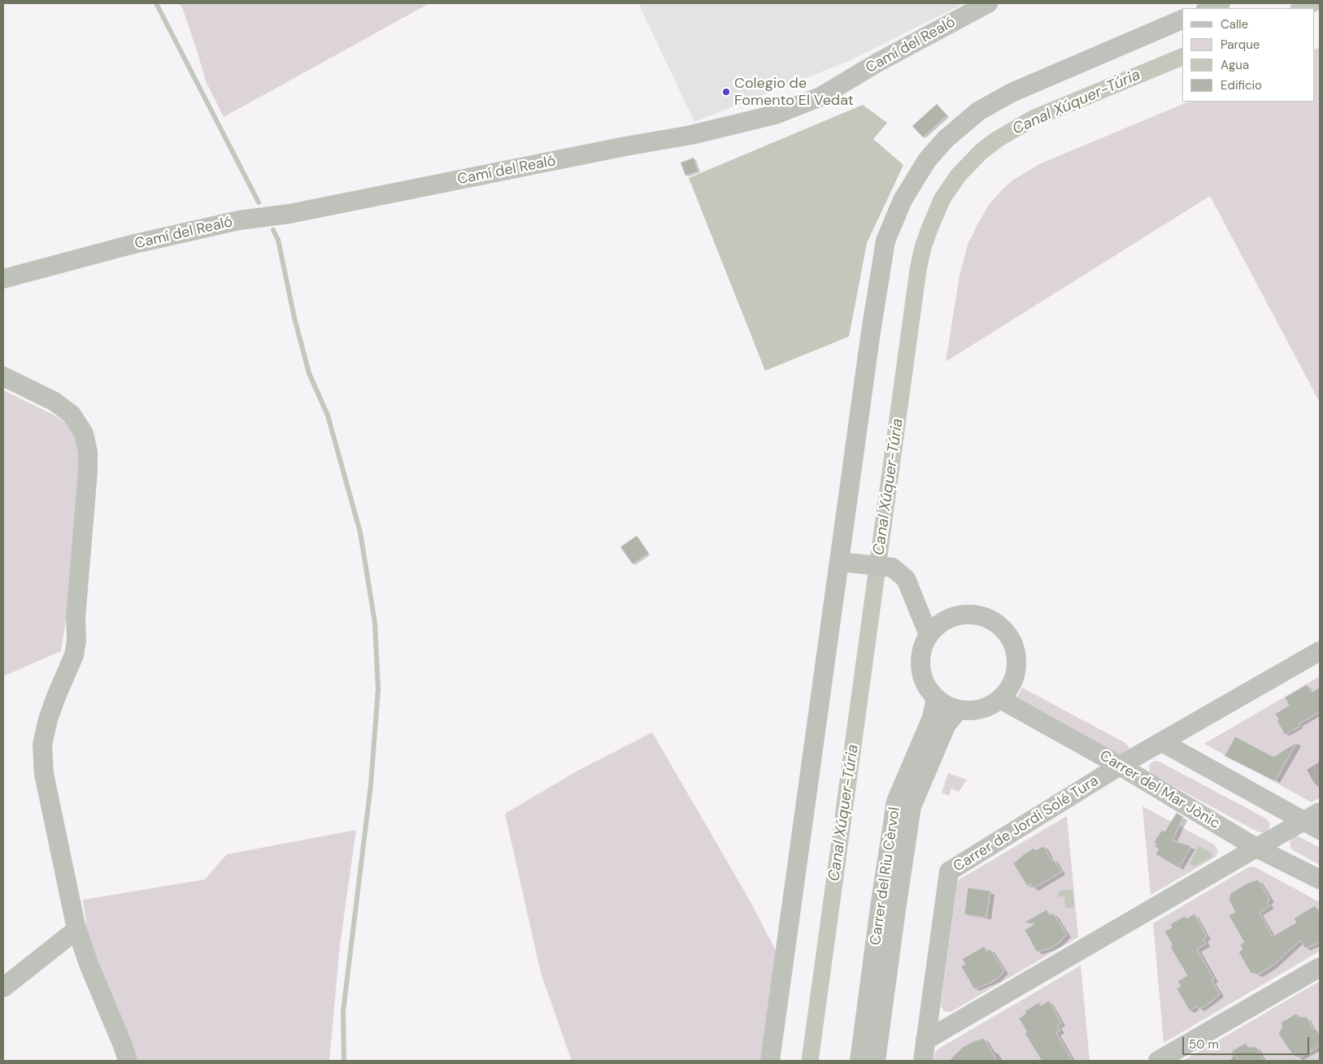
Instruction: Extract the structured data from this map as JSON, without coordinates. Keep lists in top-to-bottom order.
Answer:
{
  "streets": {
    "street": [
      "Camí del Realó",
      "Carrer del Mar Jònic",
      "Carrer de Jordi Solé Tura",
      "Carrer del Riu Cèrvol"
    ]
  },
  "crossings": [
    ["Carrer del Mar Jònic", "Carrer de Jordi Solé Tura"],
    ["Carrer del Mar Jònic", "Carrer del Riu Cèrvol"]
  ],
  "water": ["Canal Xúquer-Túria"],
  "places": ["Colegio de Fomento El Vedat"],
  "legend": [
    "Calle",
    "Parque",
    "Agua",
    "Edificio"
  ],
  "scale_bar": "50 m"
}
